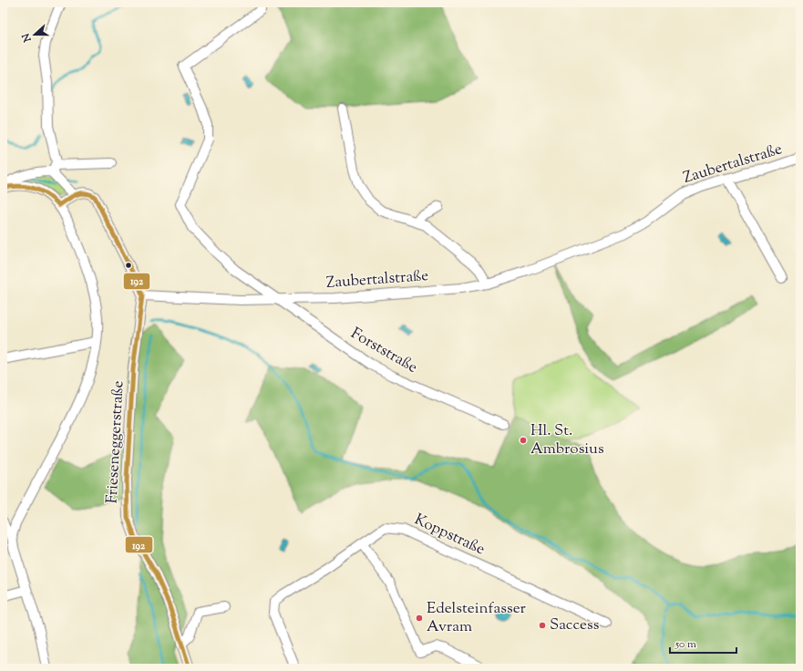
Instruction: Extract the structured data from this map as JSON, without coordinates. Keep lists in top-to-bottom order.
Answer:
{
  "streets": {
    "street": [
      "Zaubertalstraße",
      "Forststraße",
      "Frieseneggerstraße",
      "Koppstraße"
    ]
  },
  "crossings": [
    ["Zaubertalstraße", "Forststraße"],
    ["Zaubertalstraße", "Frieseneggerstraße"]
  ],
  "places": ["Hl. St. Ambrosius", "Edelsteinfasser Avram", "Saccess"],
  "lines": ["transit line 192"],
  "scale_bar": "50 m",
  "north": "left"
}
